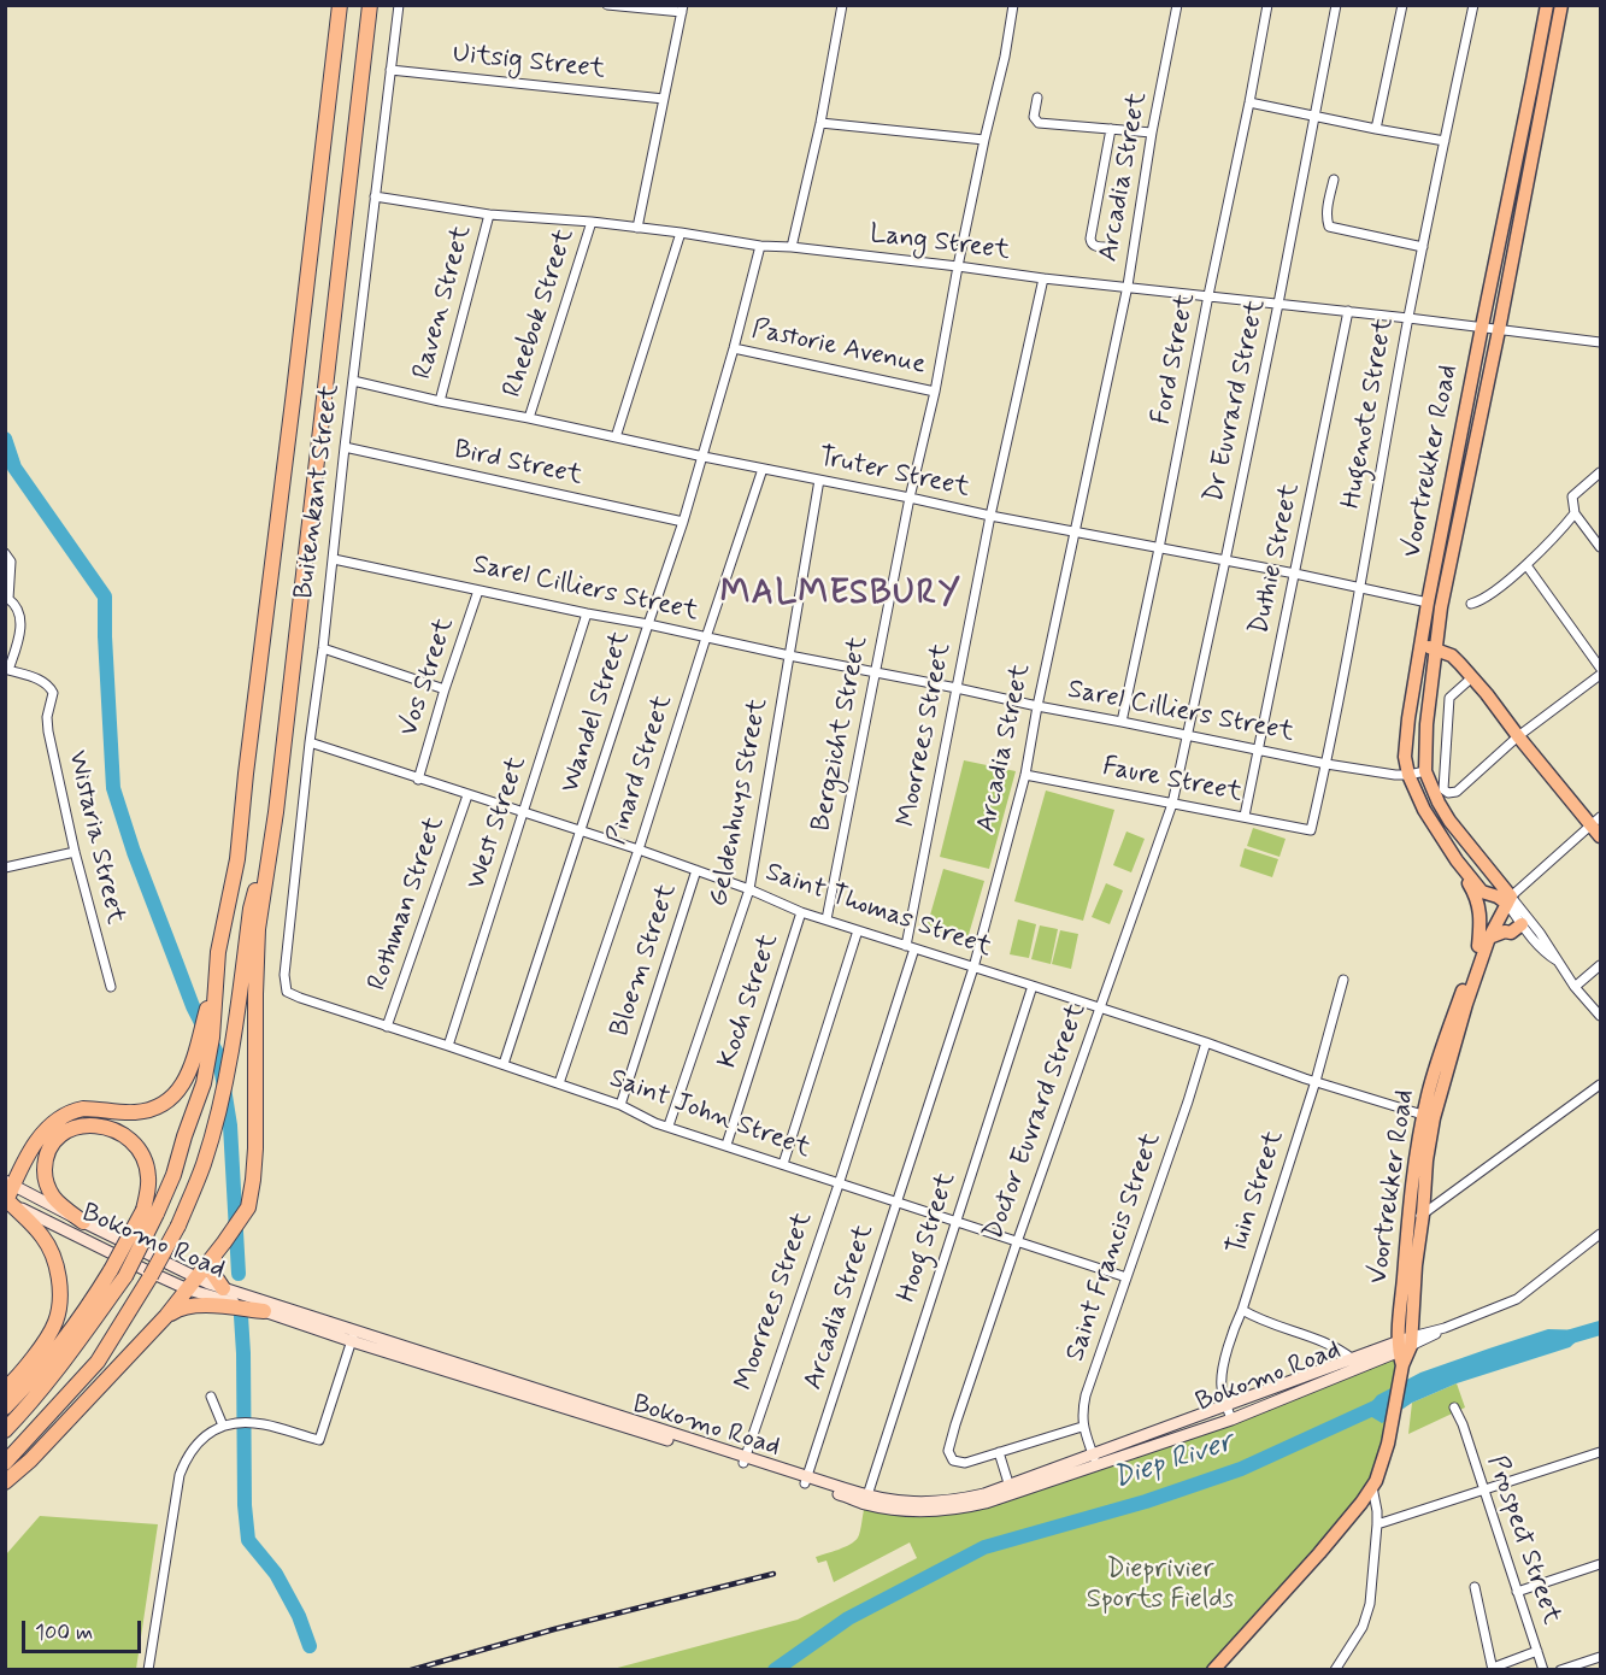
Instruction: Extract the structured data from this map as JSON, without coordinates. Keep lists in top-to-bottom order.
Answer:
{
  "streets": {
    "main road": ["Voortrekker Road", "Bokomo Road"],
    "street": [
      "Uitsig Street",
      "Arcadia Street",
      "Lang Street",
      "Raven Street",
      "Rheebok Street",
      "Pastorie Avenue",
      "Ford Street",
      "Dr Euvrard Street",
      "Hugenote Street",
      "Bird Street",
      "Truter Street",
      "Buitenkant Street",
      "Duthie Street",
      "Sarel Cilliers Street",
      "Vos Street",
      "Wandel Street",
      "Bergzicht Street",
      "Moorrees Street",
      "Pinard Street",
      "Faure Street",
      "Geldenhuys Street",
      "West Street",
      "Wistaria Street",
      "Rothman Street",
      "Saint Thomas Street",
      "Bloem Street",
      "Koch Street",
      "Saint John Street",
      "Doctor Euvrard Street",
      "Tuin Street",
      "Hoog Street",
      "Saint Francis Street",
      "Prospect Street"
    ]
  },
  "crossings": [
    ["Uitsig Street", "Buitenkant Street"],
    ["Arcadia Street", "Lang Street"],
    ["Arcadia Street", "Truter Street"],
    ["Arcadia Street", "Sarel Cilliers Street"],
    ["Arcadia Street", "Faure Street"],
    ["Arcadia Street", "Saint Thomas Street"],
    ["Arcadia Street", "Saint John Street"],
    ["Arcadia Street", "Bokomo Road"],
    ["Lang Street", "Raven Street"],
    ["Lang Street", "Rheebok Street"],
    ["Lang Street", "Ford Street"],
    ["Lang Street", "Dr Euvrard Street"],
    ["Lang Street", "Hugenote Street"],
    ["Lang Street", "Voortrekker Road"],
    ["Lang Street", "Buitenkant Street"],
    ["Lang Street", "Duthie Street"],
    ["Lang Street", "Wandel Street"],
    ["Lang Street", "Bergzicht Street"],
    ["Lang Street", "Moorrees Street"],
    ["Raven Street", "Truter Street"],
    ["Rheebok Street", "Truter Street"],
    ["Pastorie Avenue", "Wandel Street"],
    ["Pastorie Avenue", "Bergzicht Street"],
    ["Ford Street", "Truter Street"],
    ["Ford Street", "Sarel Cilliers Street"],
    ["Dr Euvrard Street", "Truter Street"],
    ["Dr Euvrard Street", "Sarel Cilliers Street"],
    ["Dr Euvrard Street", "Faure Street"],
    ["Dr Euvrard Street", "Doctor Euvrard Street"],
    ["Hugenote Street", "Truter Street"],
    ["Hugenote Street", "Sarel Cilliers Street"],
    ["Hugenote Street", "Faure Street"],
    ["Voortrekker Road", "Truter Street"],
    ["Voortrekker Road", "Sarel Cilliers Street"],
    ["Voortrekker Road", "Saint Thomas Street"],
    ["Voortrekker Road", "Bokomo Road"],
    ["Bird Street", "Buitenkant Street"],
    ["Bird Street", "Wandel Street"],
    ["Truter Street", "Buitenkant Street"],
    ["Truter Street", "Duthie Street"],
    ["Truter Street", "Wandel Street"],
    ["Truter Street", "Bergzicht Street"],
    ["Truter Street", "Moorrees Street"],
    ["Truter Street", "Pinard Street"],
    ["Truter Street", "Geldenhuys Street"],
    ["Buitenkant Street", "Sarel Cilliers Street"],
    ["Buitenkant Street", "Saint Thomas Street"],
    ["Buitenkant Street", "Saint John Street"],
    ["Duthie Street", "Sarel Cilliers Street"],
    ["Duthie Street", "Faure Street"],
    ["Sarel Cilliers Street", "Vos Street"],
    ["Sarel Cilliers Street", "Wandel Street"],
    ["Sarel Cilliers Street", "Bergzicht Street"],
    ["Sarel Cilliers Street", "Moorrees Street"],
    ["Sarel Cilliers Street", "Pinard Street"],
    ["Sarel Cilliers Street", "Geldenhuys Street"],
    ["Sarel Cilliers Street", "West Street"],
    ["Vos Street", "Saint Thomas Street"],
    ["Wandel Street", "Saint Thomas Street"],
    ["Wandel Street", "Saint John Street"],
    ["Bergzicht Street", "Saint Thomas Street"],
    ["Moorrees Street", "Saint Thomas Street"],
    ["Moorrees Street", "Saint John Street"],
    ["Moorrees Street", "Bokomo Road"],
    ["Pinard Street", "Saint Thomas Street"],
    ["Pinard Street", "Saint John Street"],
    ["Faure Street", "Doctor Euvrard Street"],
    ["Geldenhuys Street", "Saint Thomas Street"],
    ["Geldenhuys Street", "Saint John Street"],
    ["West Street", "Saint Thomas Street"],
    ["West Street", "Saint John Street"],
    ["Rothman Street", "Saint Thomas Street"],
    ["Rothman Street", "Saint John Street"],
    ["Saint Thomas Street", "Bloem Street"],
    ["Saint Thomas Street", "Koch Street"],
    ["Saint Thomas Street", "Doctor Euvrard Street"],
    ["Saint Thomas Street", "Tuin Street"],
    ["Saint Thomas Street", "Hoog Street"],
    ["Saint Thomas Street", "Saint Francis Street"],
    ["Bloem Street", "Saint John Street"],
    ["Koch Street", "Saint John Street"],
    ["Saint John Street", "Doctor Euvrard Street"],
    ["Saint John Street", "Hoog Street"],
    ["Saint John Street", "Saint Francis Street"],
    ["Tuin Street", "Bokomo Road"],
    ["Hoog Street", "Bokomo Road"],
    ["Bokomo Road", "Saint Francis Street"]
  ],
  "districts": ["MALMESBURY"],
  "water": ["Diep River"],
  "parks": ["Dieprivier Sports Fields"],
  "scale_bar": "100 m"
}
